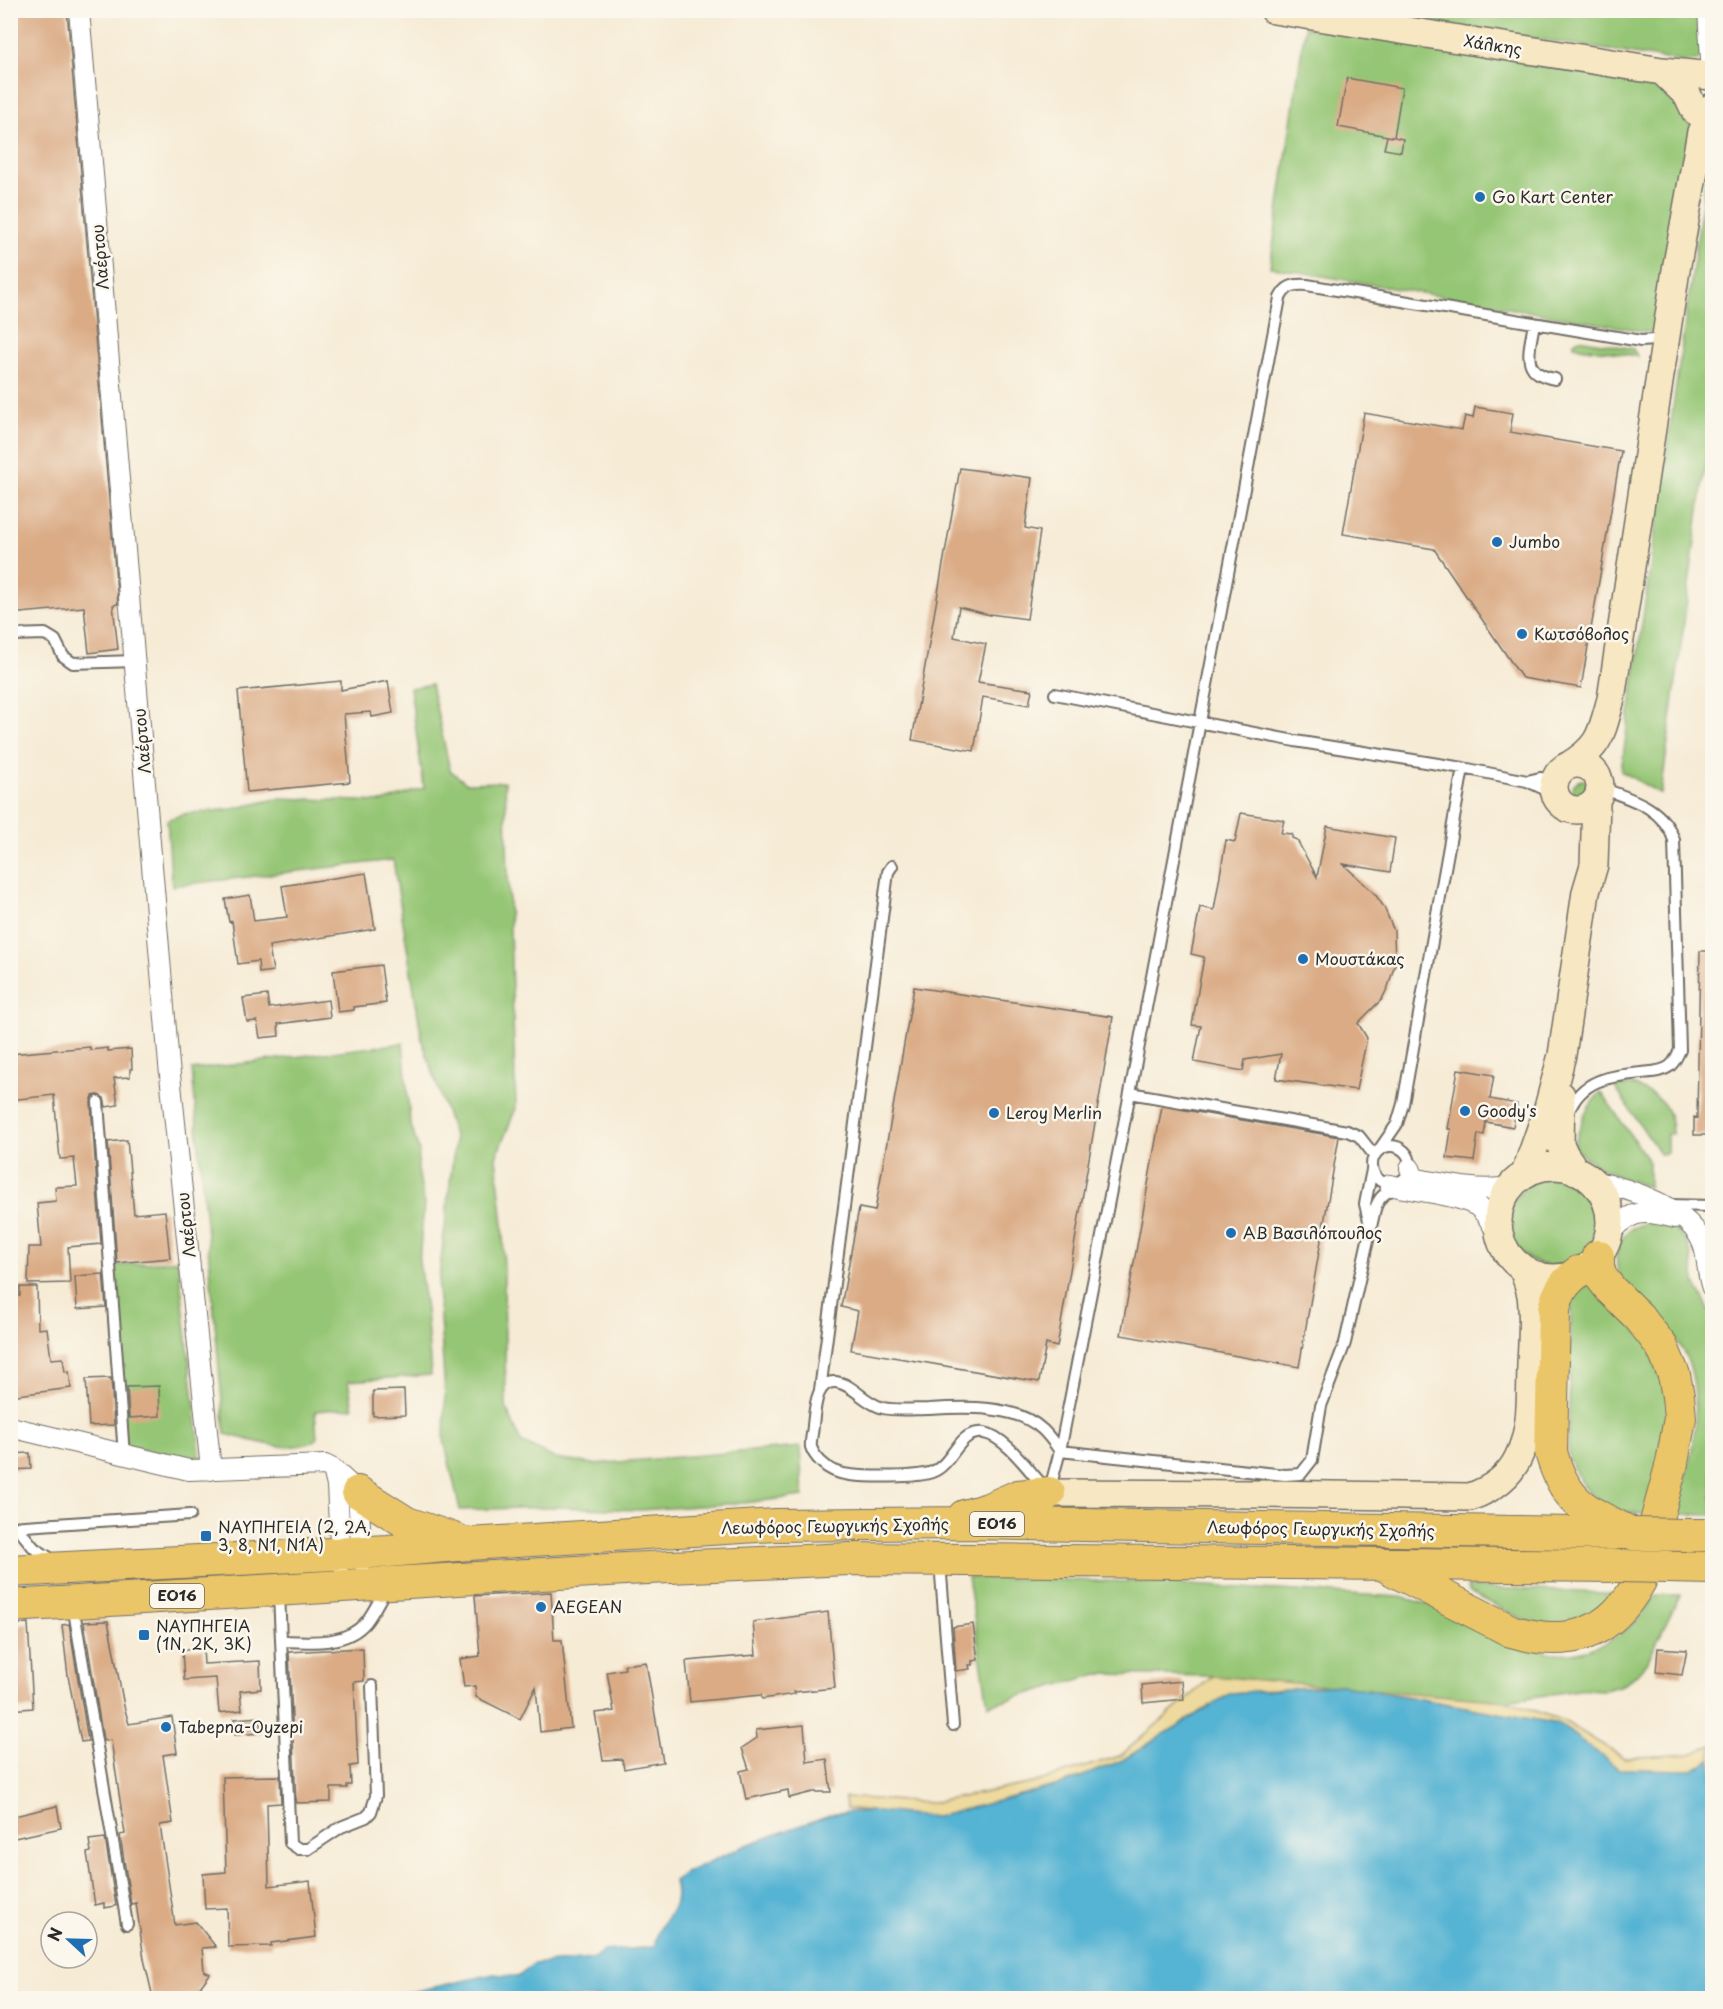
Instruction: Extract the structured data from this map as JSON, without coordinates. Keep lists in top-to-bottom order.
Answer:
{
  "streets": {
    "main road": ["ΕΟ16", "Λεωφόρος Γεωργικής Σχολής"],
    "street": ["Χάλκης", "Λαέρτου"]
  },
  "crossings": [
    ["ΕΟ16", "Λεωφόρος Γεωργικής Σχολής"]
  ],
  "places": {
    "other": [
      "Go Kart Center",
      "Jumbo",
      "Κωτσόβολος",
      "Μουστάκας",
      "Goody's",
      "Leroy Merlin",
      "ΑΒ Βασιλόπουλος",
      "AEGEAN",
      "Tabepna-Oyzepi"
    ],
    "transit": ["ΝΑΥΠΗΓΕΙΑ (2, 2Α, 3, 8, Ν1, Ν1Α)", "ΝΑΥΠΗΓΕΙΑ (1Ν, 2Κ, 3Κ)"]
  },
  "north": "left"
}
